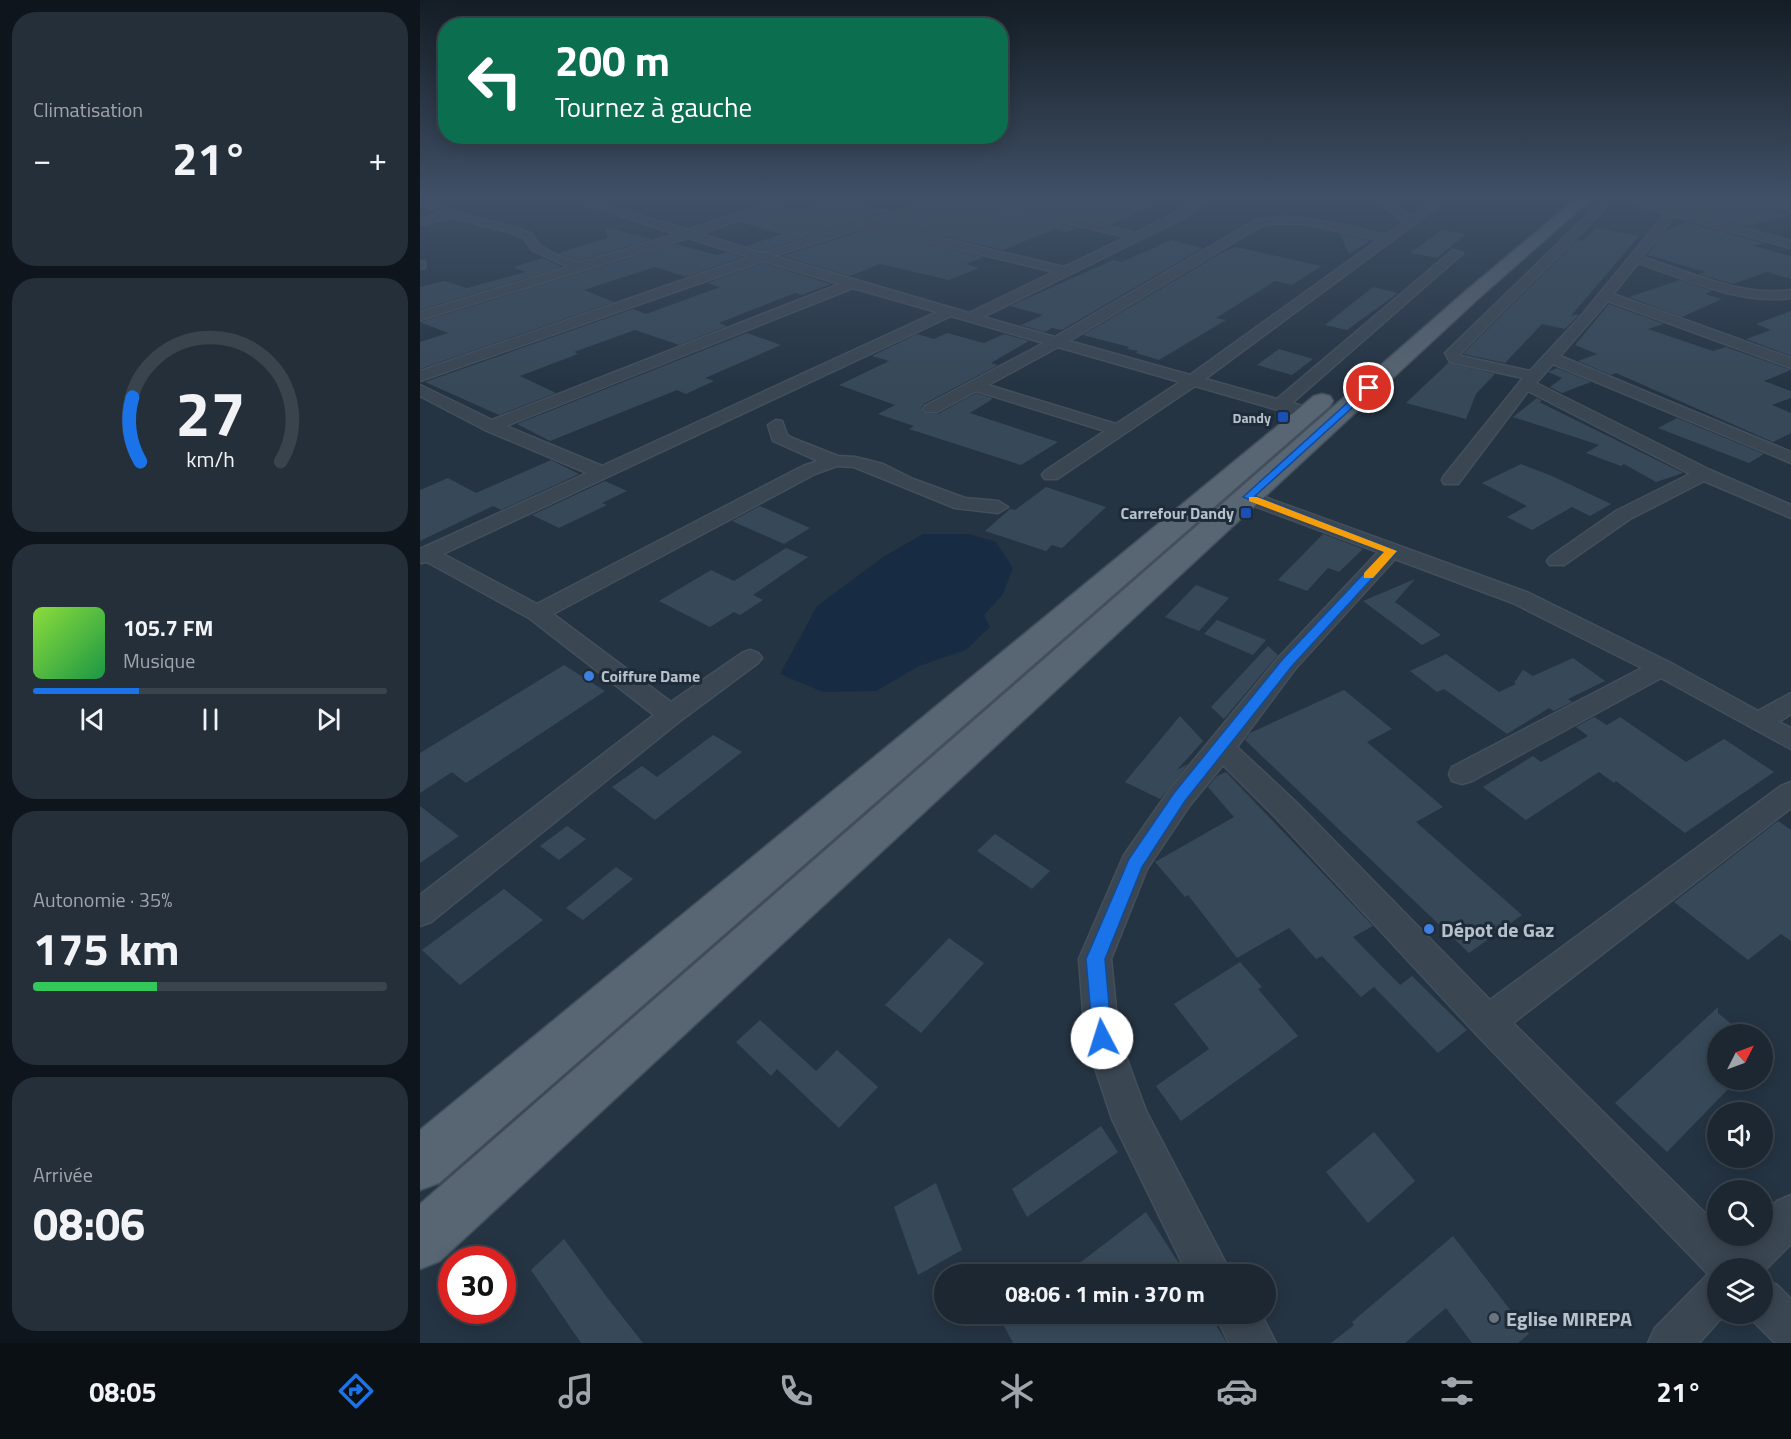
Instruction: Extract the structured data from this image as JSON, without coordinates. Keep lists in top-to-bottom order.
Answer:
{
  "places": {
    "transit": ["Dandy", "Carrefour Dandy"],
    "other": ["Coiffure Dame", "Dépot de Gaz", "Eglise MIREPA"]
  },
  "north": "top right",
  "page": {
    "tile": [
      "Climatisation",
      ["Autonomie · 35%", "175 km"],
      ["Arrivée", "08:06"]
    ],
    "turn": ["200 m", "Tournez à gauche"],
    "heat": ["−", "21°", "+"],
    "song": ["105.7 FM", "Musique"],
    "limit": "30",
    "trip": "08:06 · 1 min · 370 m",
    "tabs": ["08:05", "21°"],
    "gauge": ["27", "km/h"]
  }
}
